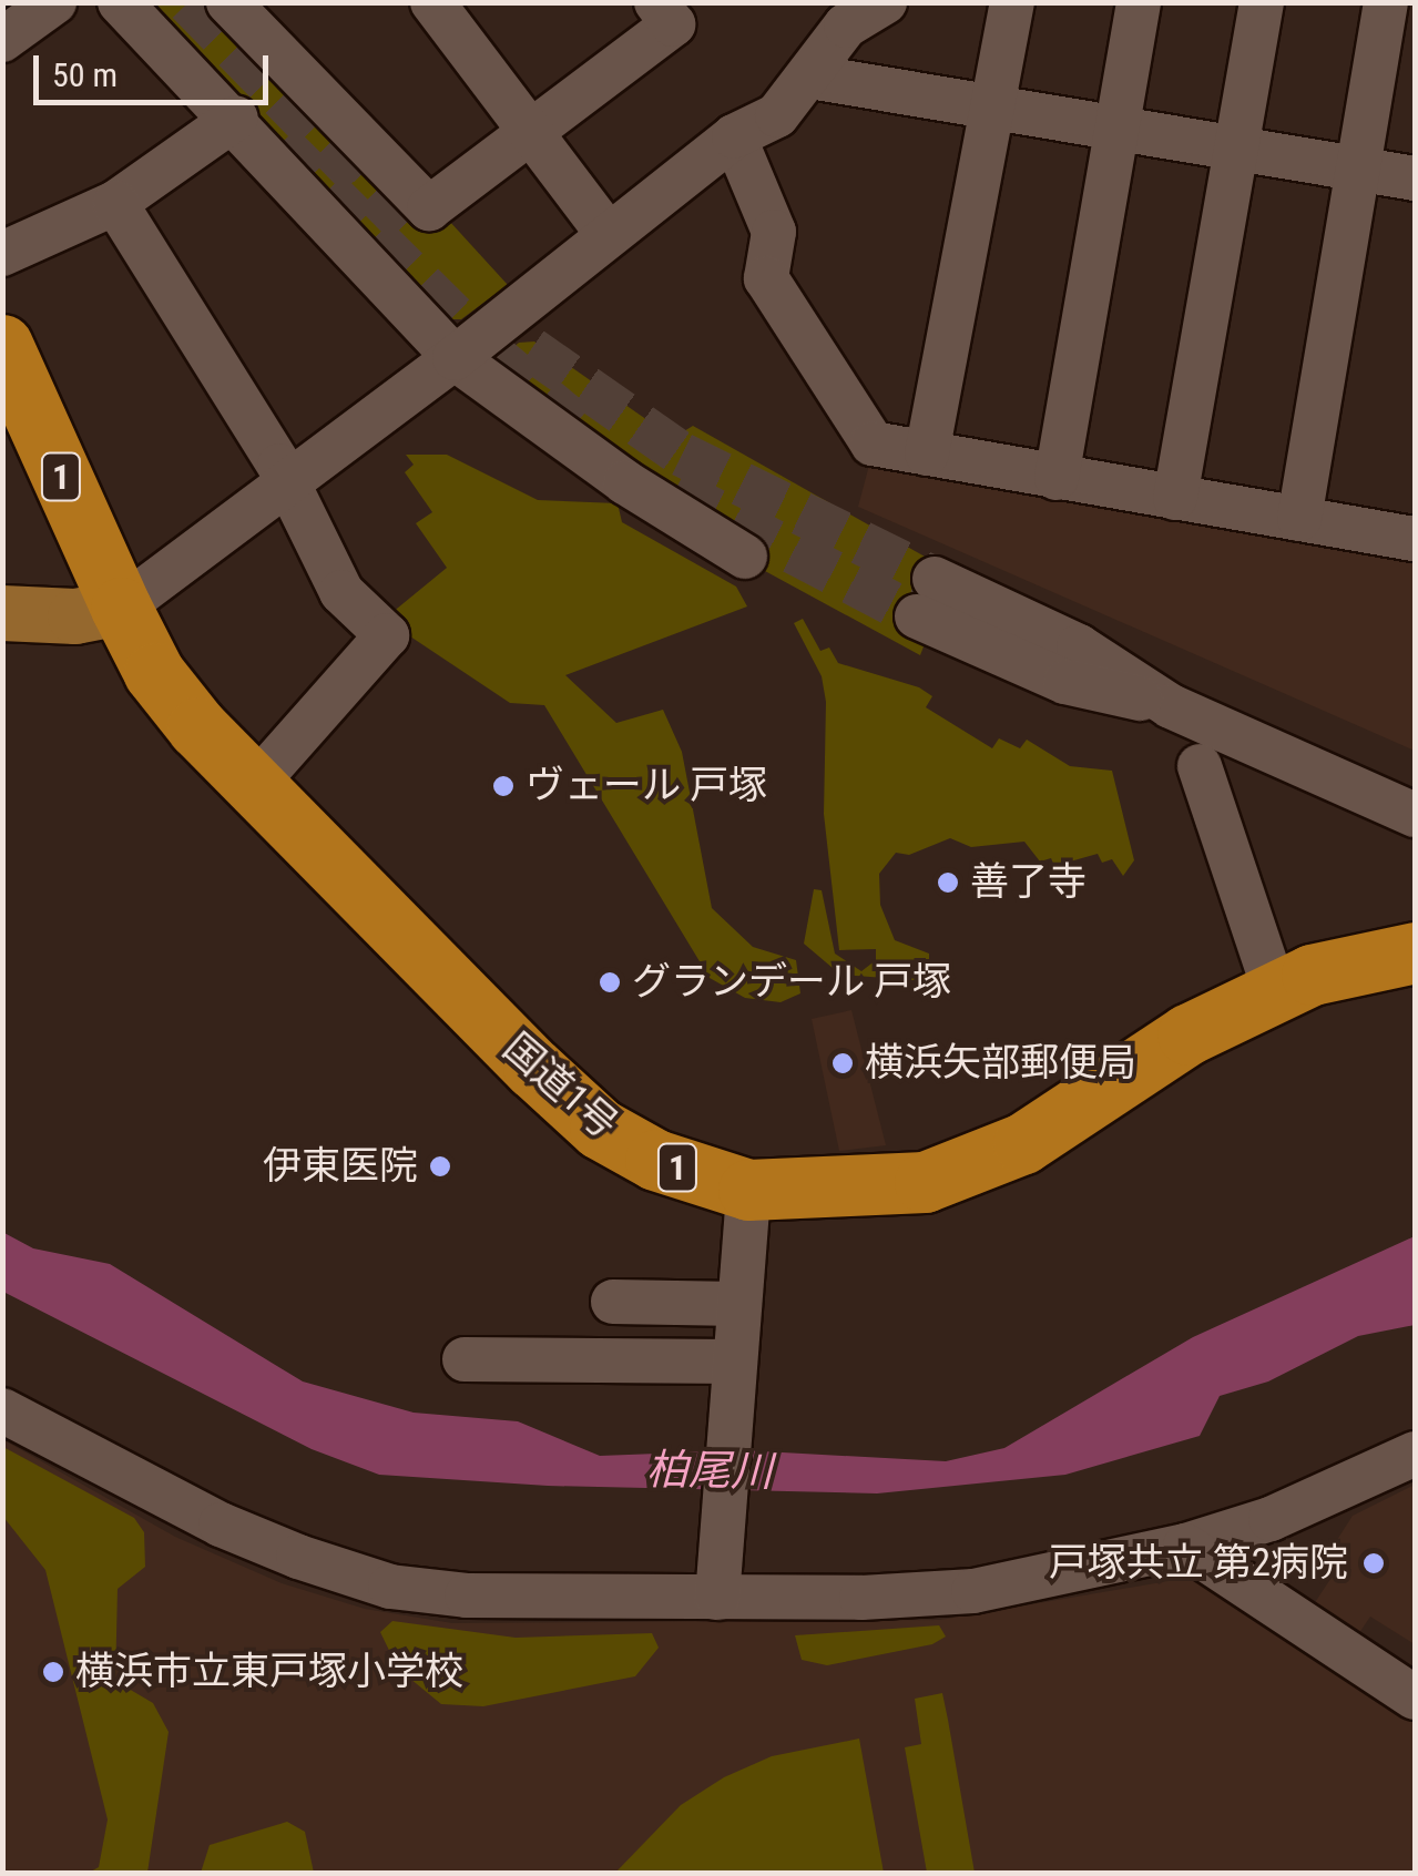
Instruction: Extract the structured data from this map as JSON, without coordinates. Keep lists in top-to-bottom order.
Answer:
{
  "streets": {
    "highway": ["1", "国道1号"]
  },
  "water": ["柏尾川"],
  "places": [
    "ヴェール 戸塚",
    "善了寺",
    "グランデール 戸塚",
    "横浜矢部郵便局",
    "伊東医院",
    "戸塚共立 第2病院",
    "横浜市立東戸塚小学校"
  ],
  "scale_bar": "50 m"
}
